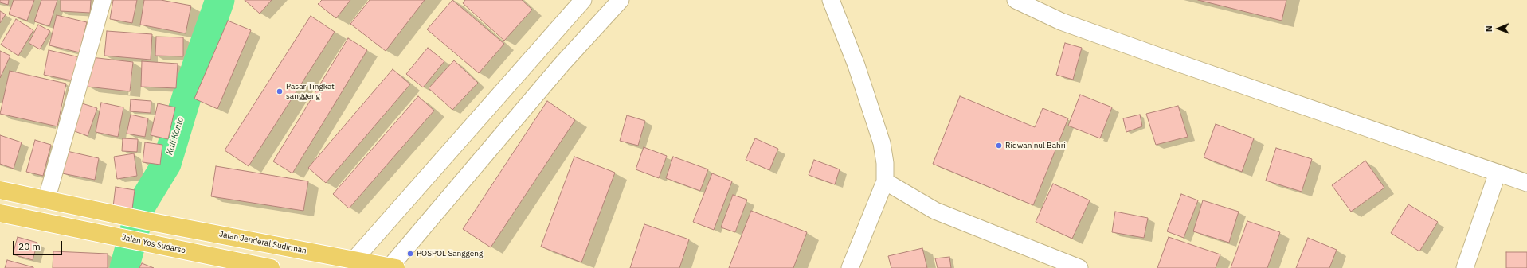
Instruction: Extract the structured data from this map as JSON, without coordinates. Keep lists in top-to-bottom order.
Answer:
{
  "streets": {
    "highway": ["Jalan Jenderal Sudirman", "Jalan Yos Sudarso"]
  },
  "water": ["Kali Konto"],
  "places": ["Pasar Tingkat sanggeng", "Ridwan nul Bahri", "POSPOL Sanggeng"],
  "scale_bar": "20 m",
  "north": "left"
}
